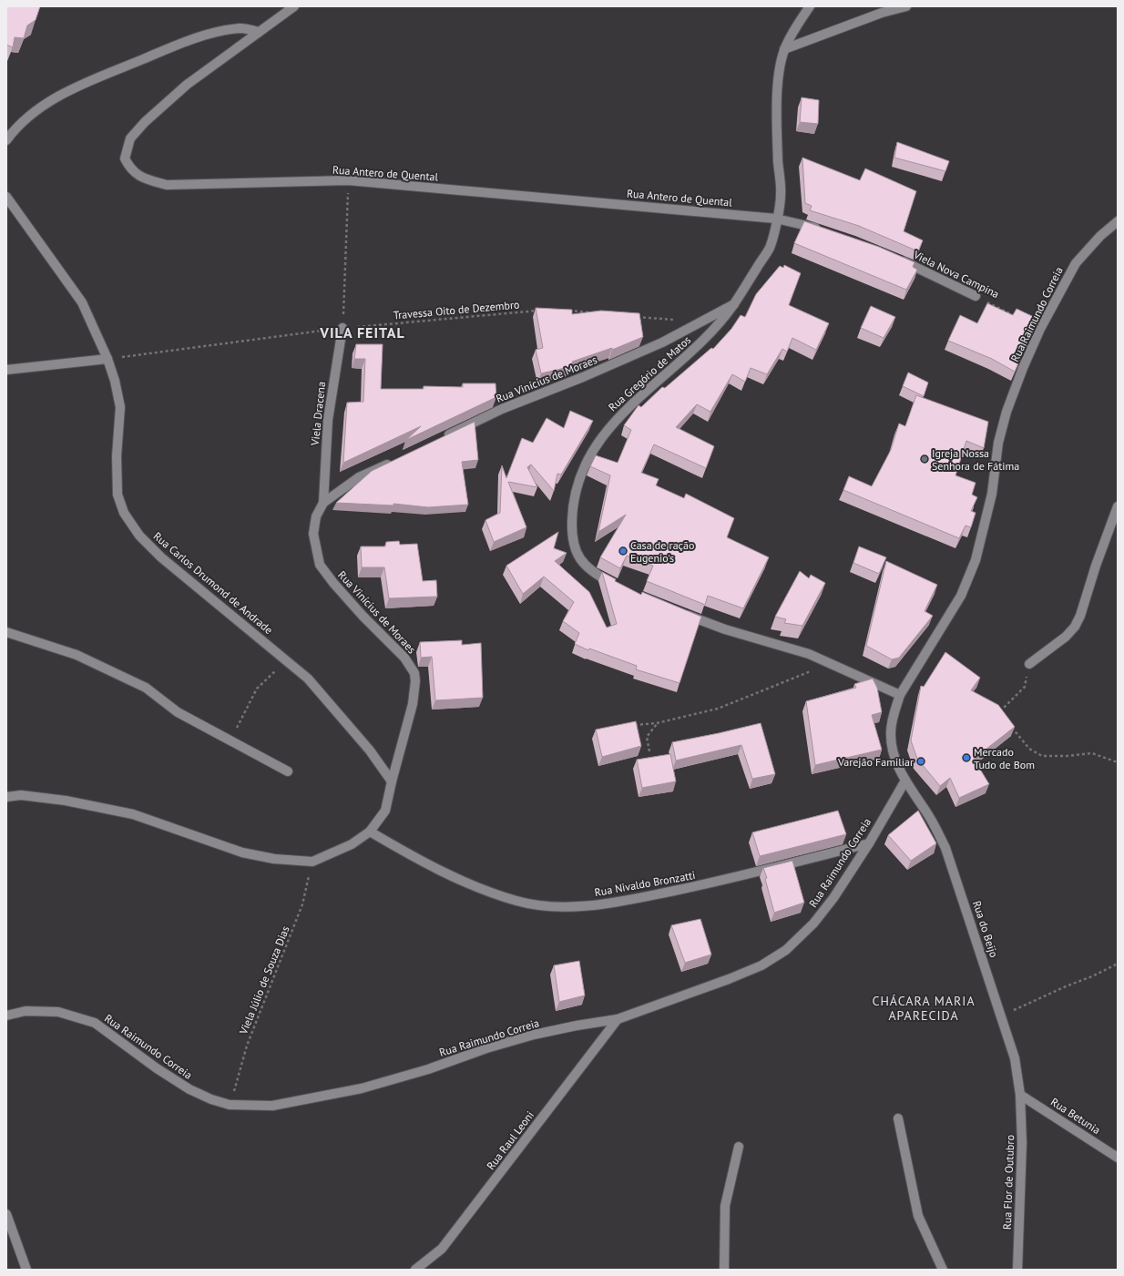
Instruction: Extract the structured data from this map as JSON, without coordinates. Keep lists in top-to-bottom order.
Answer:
{
  "streets": {
    "street": [
      "Rua Antero de Quental",
      "Viela Nova Campina",
      "Rua Raimundo Correia",
      "Rua Gregório de Matos",
      "Rua Vinícius de Moraes",
      "Viela Dracena",
      "Rua Carlos Drumond de Andrade",
      "Rua Nivaldo Bronzatti",
      "Rua do Beijo",
      "Rua Betunia",
      "Rua Raul Leoni",
      "Rua Flor de Outubro"
    ],
    "path": ["Travessa Oito de Dezembro", "Viela Júlio de Souza Dias"]
  },
  "crossings": [
    ["Rua Antero de Quental", "Rua Gregório de Matos"],
    ["Viela Nova Campina", "Rua Raimundo Correia"],
    ["Travessa Oito de Dezembro", "Viela Dracena"],
    ["Travessa Oito de Dezembro", "Rua Carlos Drumond de Andrade"],
    ["Rua Raimundo Correia", "Rua Nivaldo Bronzatti"],
    ["Rua Raimundo Correia", "Rua do Beijo"],
    ["Rua Raimundo Correia", "Viela Júlio de Souza Dias"],
    ["Rua Raimundo Correia", "Rua Raul Leoni"],
    ["Rua Gregório de Matos", "Rua Vinícius de Moraes"],
    ["Rua Vinícius de Moraes", "Viela Dracena"],
    ["Rua Vinícius de Moraes", "Rua Carlos Drumond de Andrade"],
    ["Rua Vinícius de Moraes", "Rua Nivaldo Bronzatti"],
    ["Rua Vinícius de Moraes", "Viela Júlio de Souza Dias"],
    ["Rua do Beijo", "Rua Betunia"],
    ["Rua do Beijo", "Rua Flor de Outubro"],
    ["Rua Betunia", "Rua Flor de Outubro"]
  ],
  "districts": ["VILA FEITAL", "CHÁCARA MARIA APARECIDA"],
  "places": [
    "Igreja Nossa Senhora de Fátima",
    "Casa de ração Eugenio's",
    "Mercado Tudo de Bom",
    "Varejão Familiar"
  ]
}
